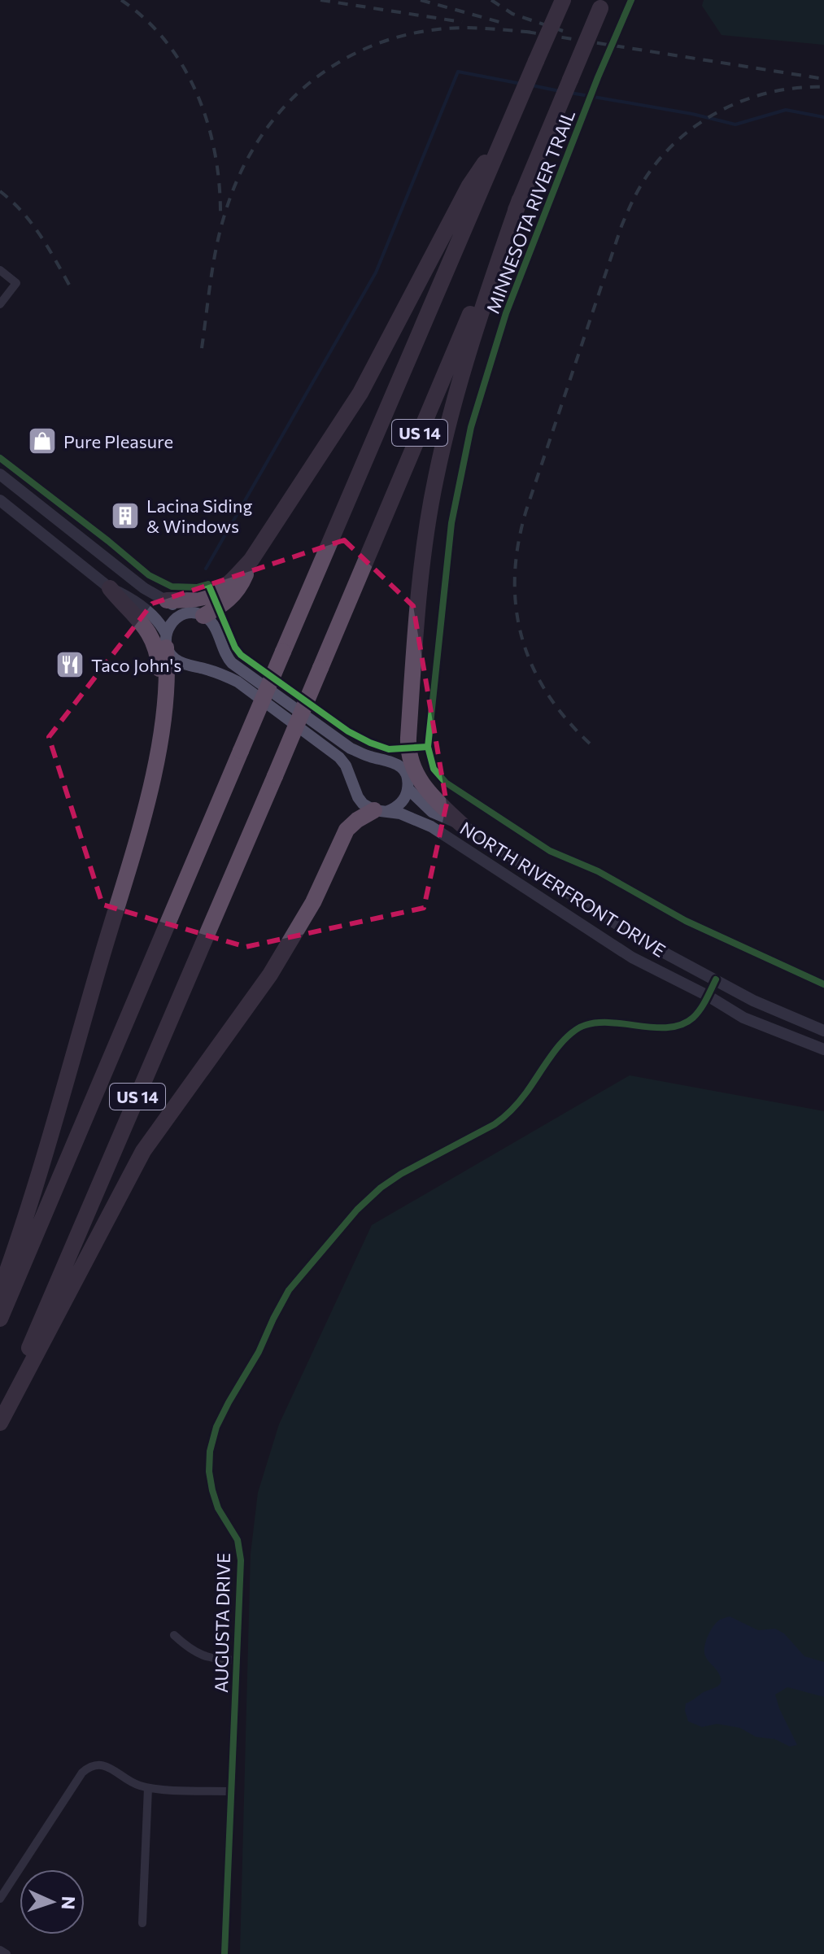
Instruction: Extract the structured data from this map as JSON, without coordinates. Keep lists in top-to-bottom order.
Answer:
{
  "streets": {
    "highway": ["US 14"],
    "main road": ["NORTH RIVERFRONT DRIVE"],
    "street": ["AUGUSTA DRIVE"],
    "cycle path": ["MINNESOTA RIVER TRAIL"]
  },
  "crossings": [
    ["NORTH RIVERFRONT DRIVE", "AUGUSTA DRIVE"]
  ],
  "places": {
    "shop": ["Pure Pleasure"],
    "building": ["Lacina Siding & Windows"],
    "restaurant": ["Taco John's"]
  },
  "north": "right"
}
